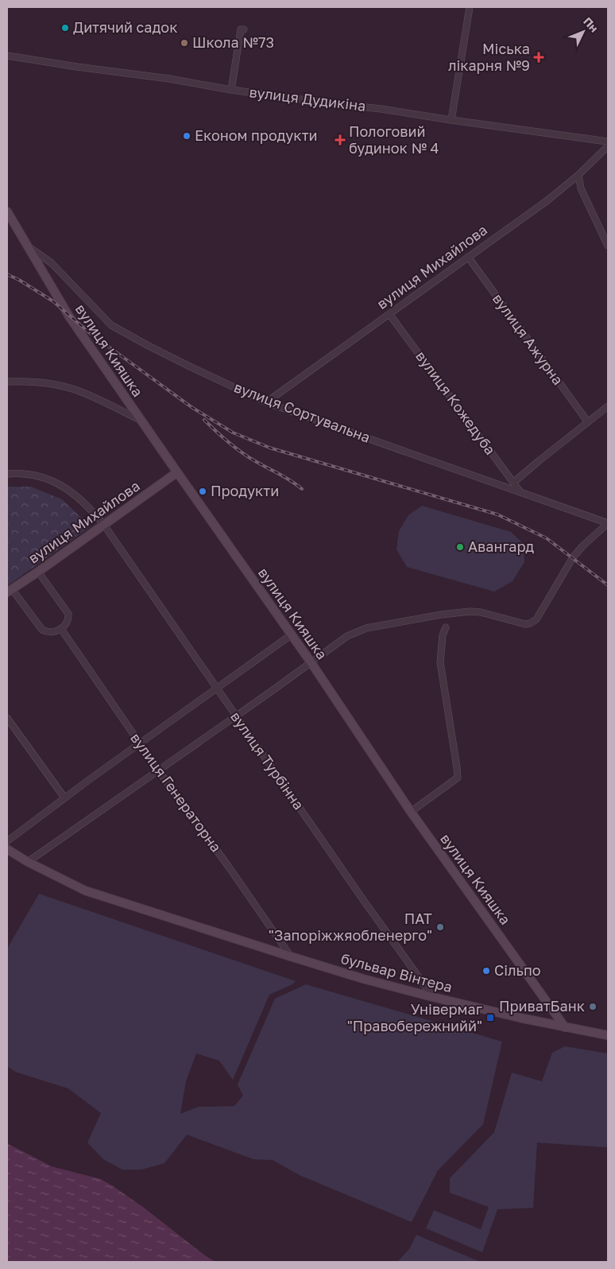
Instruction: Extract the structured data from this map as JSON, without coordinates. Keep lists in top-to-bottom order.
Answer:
{
  "streets": {
    "street": [
      "вулиця Дудикіна",
      "вулиця Михайлова",
      "вулиця Ажурна",
      "вулиця Кияшка",
      "вулиця Кожедуба",
      "вулиця Сортувальна",
      "вулиця Турбінна",
      "вулиця Генераторна",
      "бульвар Вінтера"
    ]
  },
  "crossings": [
    ["вулиця Михайлова", "вулиця Ажурна"],
    ["вулиця Михайлова", "вулиця Кияшка"],
    ["вулиця Михайлова", "вулиця Кожедуба"],
    ["вулиця Михайлова", "вулиця Сортувальна"],
    ["вулиця Михайлова", "вулиця Турбінна"],
    ["вулиця Кияшка", "вулиця Сортувальна"],
    ["вулиця Кияшка", "бульвар Вінтера"],
    ["вулиця Кожедуба", "вулиця Сортувальна"],
    ["вулиця Турбінна", "бульвар Вінтера"],
    ["вулиця Генераторна", "бульвар Вінтера"]
  ],
  "places": {
    "other": [
      "Дитячий садок",
      "Школа №73",
      "Економ продукти",
      "Продукти",
      "Авангард",
      "ПАТ \"Запоріжжяобленерго\"",
      "Сільпо",
      "ПриватБанк"
    ],
    "health": ["Міська лікарня №9", "Пологовий будинок № 4"],
    "transit": ["Універмаг \"Правобережнийй\""]
  },
  "north": "top right"
}
